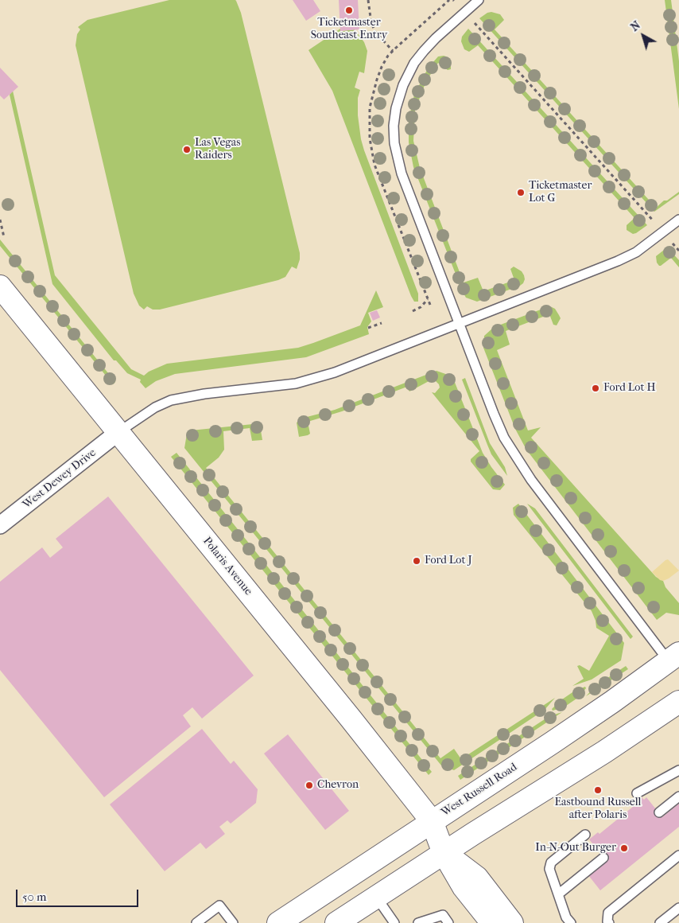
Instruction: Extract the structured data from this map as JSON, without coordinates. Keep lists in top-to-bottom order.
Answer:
{
  "streets": {
    "street": ["West Dewey Drive", "Polaris Avenue", "West Russell Road"]
  },
  "crossings": [
    ["West Dewey Drive", "Polaris Avenue"],
    ["Polaris Avenue", "West Russell Road"]
  ],
  "places": [
    "Ticketmaster Southeast Entry",
    "Las Vegas Raiders",
    "Ticketmaster Lot G",
    "Ford Lot H",
    "Ford Lot J",
    "Chevron",
    "Eastbound Russell after Polaris",
    "In-N-Out Burger"
  ],
  "scale_bar": "50 m",
  "north": "top left"
}
